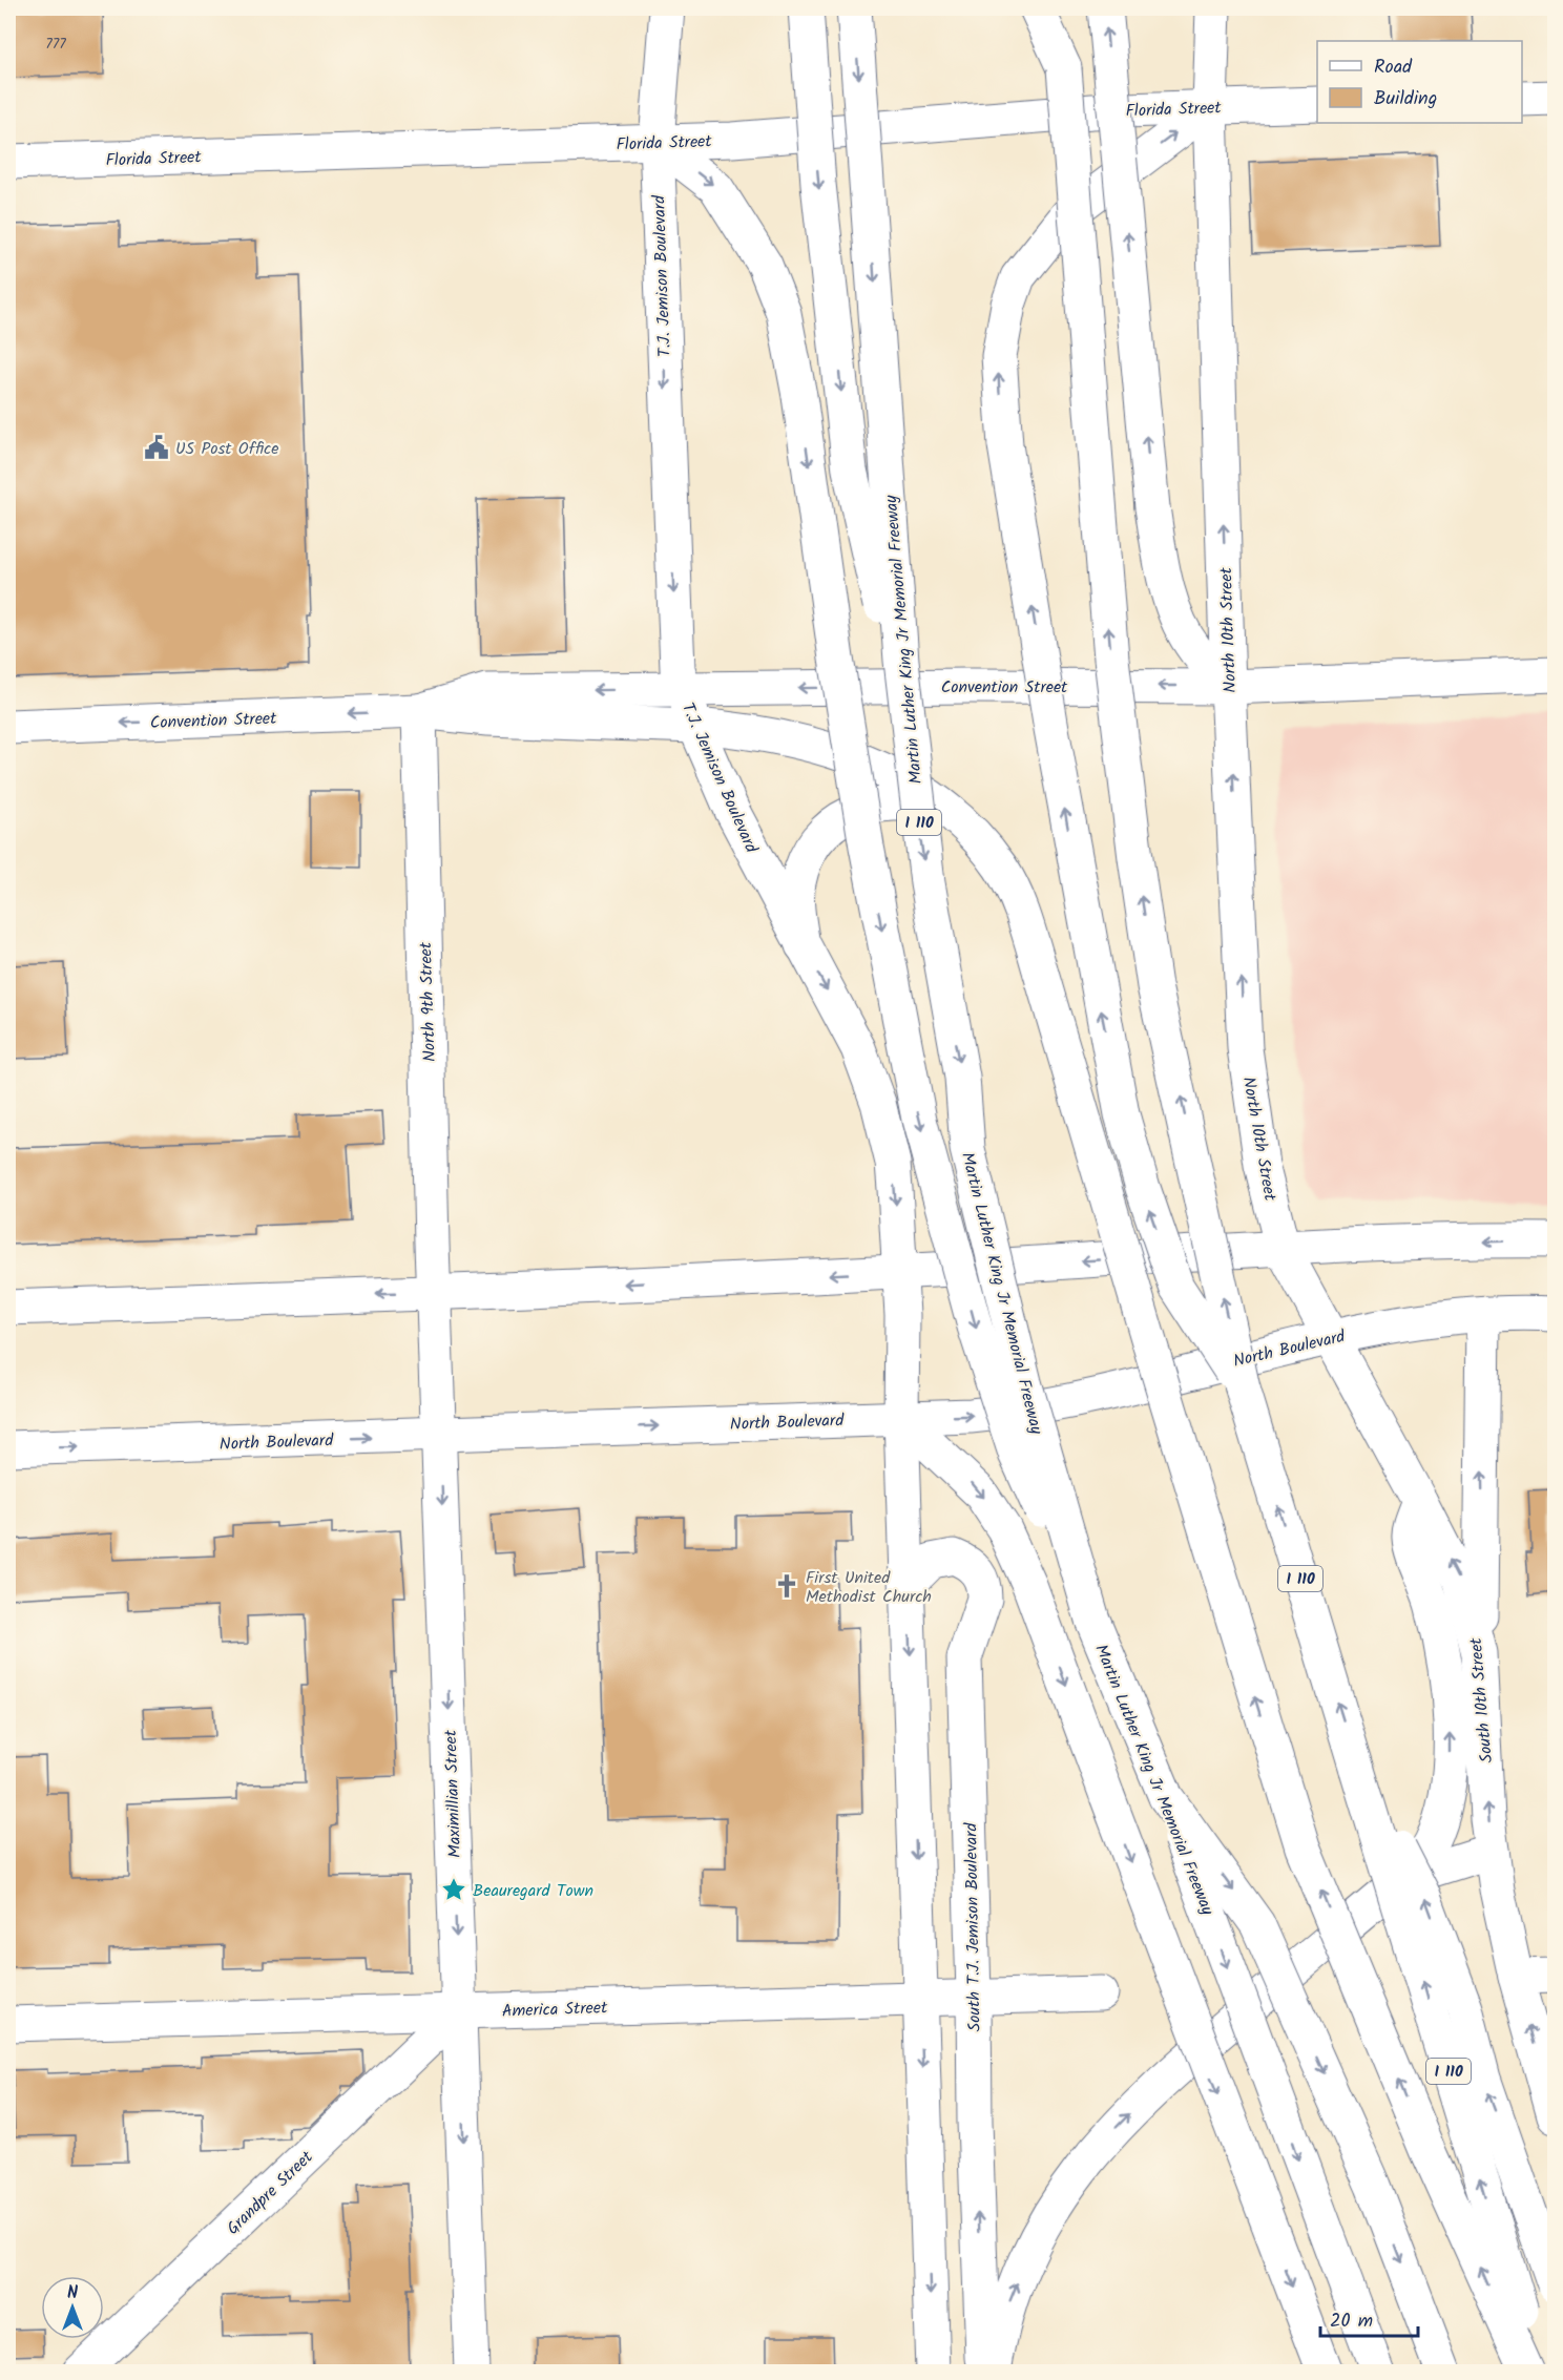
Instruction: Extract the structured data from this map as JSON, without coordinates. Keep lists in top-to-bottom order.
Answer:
{
  "streets": {
    "main road": [
      "Florida Street",
      "T.J. Jemison Boulevard",
      "North 10th Street",
      "Martin Luther King Jr Memorial Freeway",
      "Convention Street",
      "I 110",
      "North 9th Street",
      "North Boulevard",
      "South 10th Street",
      "Maximillian Street",
      "South T.J. Jemison Boulevard",
      "America Street",
      "Grandpre Street"
    ]
  },
  "crossings": [
    ["Florida Street", "T.J. Jemison Boulevard"],
    ["Florida Street", "North 10th Street"],
    ["T.J. Jemison Boulevard", "Convention Street"],
    ["T.J. Jemison Boulevard", "North Boulevard"],
    ["North 10th Street", "Convention Street"],
    ["North 10th Street", "South 10th Street"],
    ["Convention Street", "North 9th Street"],
    ["North 9th Street", "Maximillian Street"],
    ["North Boulevard", "South 10th Street"],
    ["North Boulevard", "Maximillian Street"],
    ["Maximillian Street", "America Street"],
    ["Maximillian Street", "Grandpre Street"],
    ["South T.J. Jemison Boulevard", "America Street"],
    ["America Street", "Grandpre Street"]
  ],
  "one_way": ["Maximillian Street"],
  "places": {
    "public building": ["US Post Office"],
    "church": ["First United Methodist Church"],
    "place": ["Beauregard Town"]
  },
  "house_numbers": ["777"],
  "legend": ["Road", "Building"],
  "scale_bar": "20 m",
  "north": "top"
}
